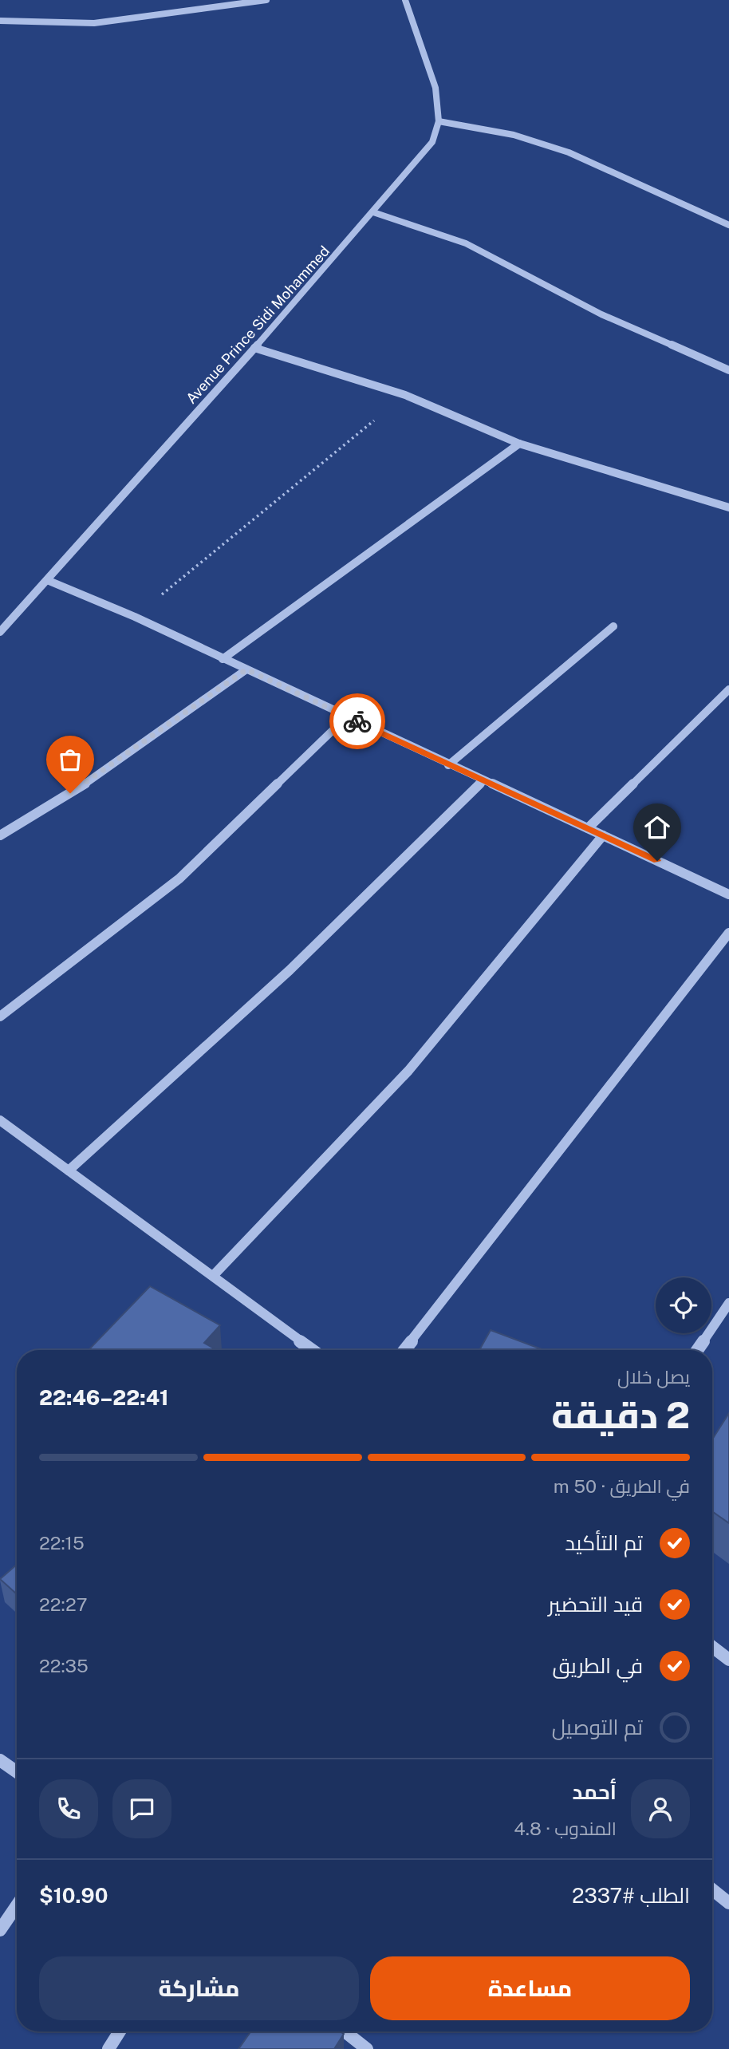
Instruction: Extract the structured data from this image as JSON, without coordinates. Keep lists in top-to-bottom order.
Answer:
{
  "streets": {
    "street": ["Avenue Prince Sidi Mohammed"]
  },
  "page": {
    "heading": ["2 دقيقة", "يصل خلال", "22:41–22:46"],
    "panel": [
      "أحمد",
      "المندوب · 4.8",
      "الطلب #2337",
      "$10.90"
    ],
    "bar": "في الطريق · 50 m",
    "list": [
      ["تم التأكيد", "22:15"],
      ["قيد التحضير", "22:27"],
      ["في الطريق", "22:35"],
      "تم التوصيل"
    ],
    "buttons": ["مساعدة", "مشاركة"]
  }
}
